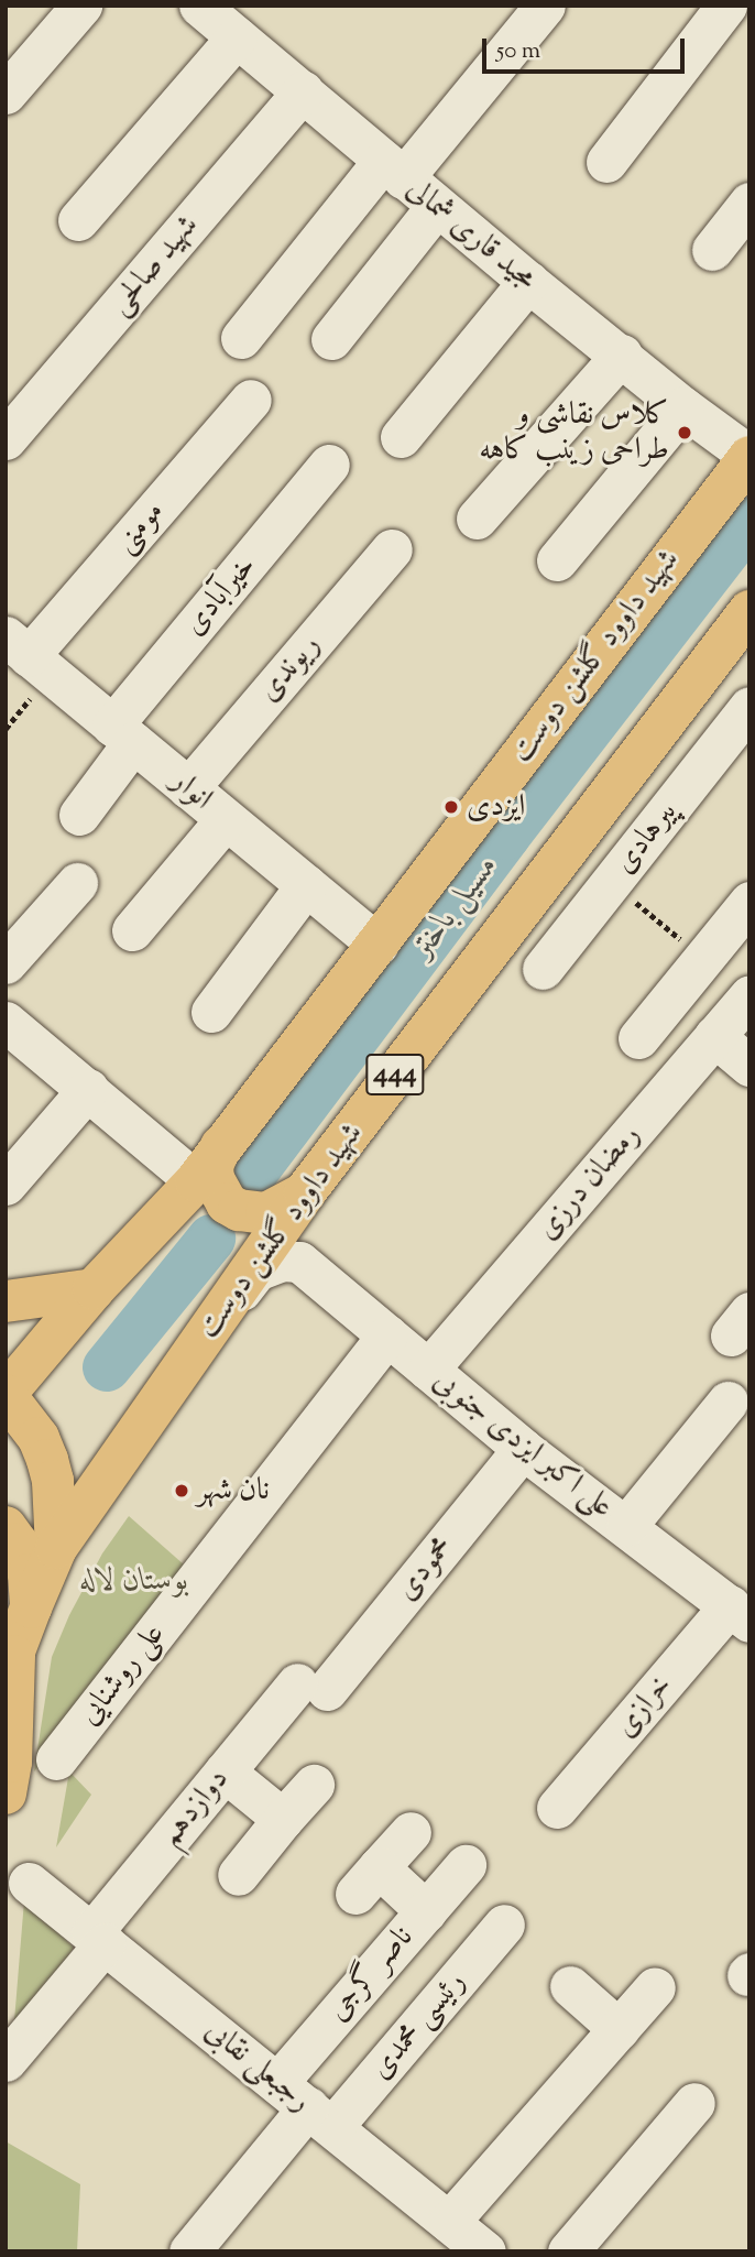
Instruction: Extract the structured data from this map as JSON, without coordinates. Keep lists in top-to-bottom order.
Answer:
{
  "streets": {
    "main road": ["شهید داوود گلشن دوست", "444"],
    "street": [
      "مجید قاری شمالی",
      "شهید صالحی",
      "مومنی",
      "خیرآبادی",
      "ریوندی",
      "انوار",
      "پیرهادی",
      "رمضان درزی",
      "علی اکبر ایزدی جنوبی",
      "محمودی",
      "علی روشنایی",
      "خرازی",
      "دوازدهم",
      "ناصر گرجی",
      "رئیسی محمدی",
      "رجبعلی نقابی"
    ]
  },
  "crossings": [
    ["مجید قاری شمالی", "شهید صالحی"],
    ["مجید قاری شمالی", "شهید داوود گلشن دوست"],
    ["مومنی", "انوار"],
    ["خیرآبادی", "انوار"],
    ["شهید داوود گلشن دوست", "انوار"],
    ["شهید داوود گلشن دوست", "علی اکبر ایزدی جنوبی"],
    ["ریوندی", "انوار"],
    ["رمضان درزی", "علی اکبر ایزدی جنوبی"],
    ["علی اکبر ایزدی جنوبی", "محمودی"],
    ["علی اکبر ایزدی جنوبی", "علی روشنایی"],
    ["علی اکبر ایزدی جنوبی", "خرازی"],
    ["محمودی", "دوازدهم"],
    ["دوازدهم", "رجبعلی نقابی"],
    ["ناصر گرجی", "رجبعلی نقابی"],
    ["رئیسی محمدی", "رجبعلی نقابی"]
  ],
  "water": ["مسیل باختر"],
  "parks": ["بوستان لاله"],
  "places": ["کلاس نقاشی و طراحی زینب کاهه", "ایزدی", "نان شهر"],
  "scale_bar": "50 m"
}
